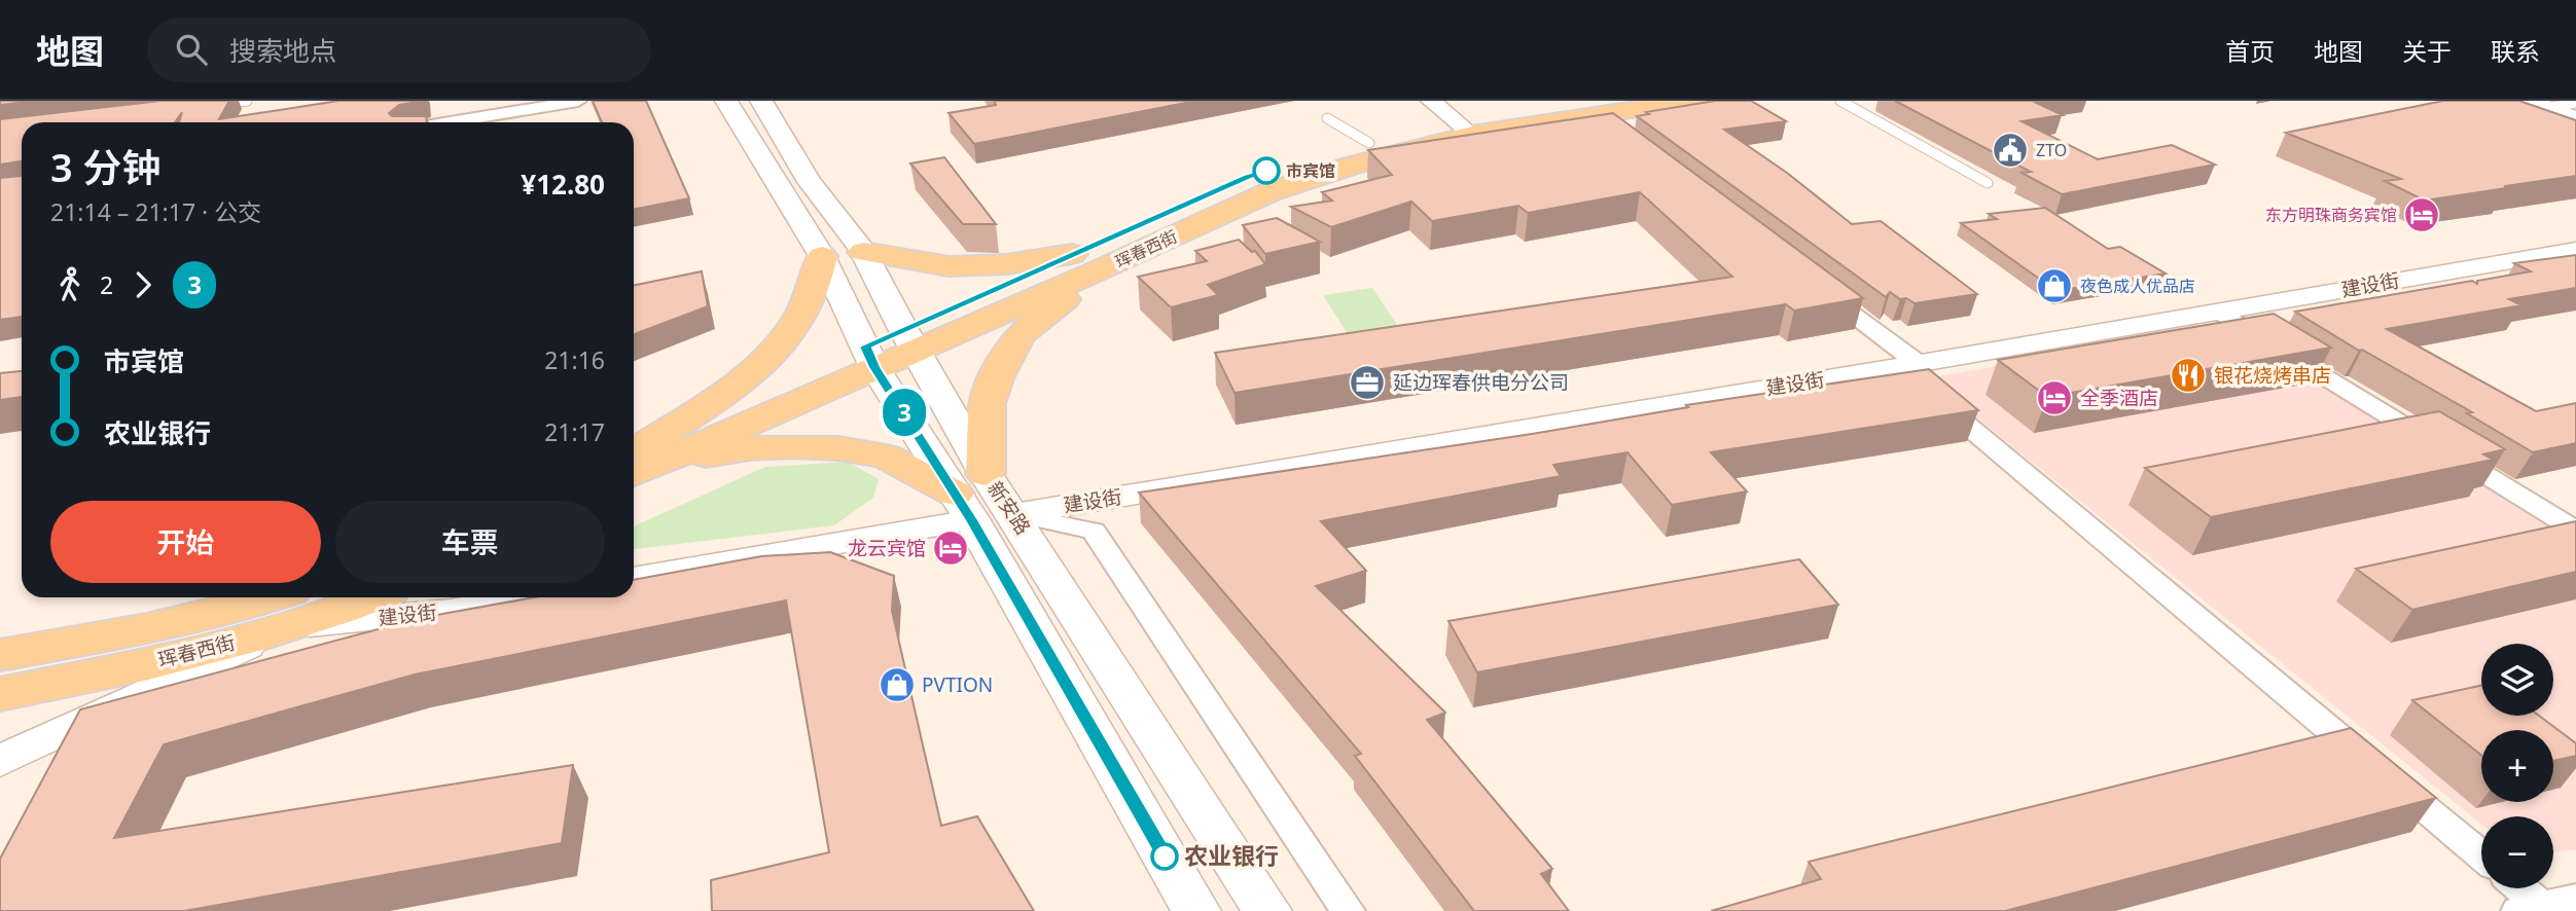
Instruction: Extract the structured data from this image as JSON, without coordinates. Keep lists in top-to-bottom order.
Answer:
{
  "streets": {
    "main road": ["珲春西街", "新安路"],
    "street": ["建设街"]
  },
  "crossings": [
    ["珲春西街", "建设街"],
    ["珲春西街", "新安路"],
    ["建设街", "新安路"]
  ],
  "places": {
    "public building": ["ZTO"],
    "other": ["市宾馆", "农业银行"],
    "hotel": ["东方明珠商务宾馆", "全季酒店", "龙云宾馆"],
    "shop": ["夜色成人优品店", "PVTION"],
    "restaurant": ["银花烧烤串店"],
    "office": ["延边珲春供电分公司"]
  },
  "lines": ["bus line 3"],
  "page": {
    "header": "地图",
    "search": "搜索地点",
    "nav": [
      "首页",
      "地图",
      "关于",
      "联系"
    ],
    "on_map": "3",
    "heading": ["3 分钟", "21:14 – 21:17 · 公交", "¥12.80"],
    "legs": ["2", "3"],
    "list": [
      {
        "name": "市宾馆",
        "value": "21:16"
      },
      {
        "name": "农业银行",
        "value": "21:17"
      }
    ],
    "buttons": ["开始", "车票"],
    "map_buttons": ["+", "−"]
  }
}
